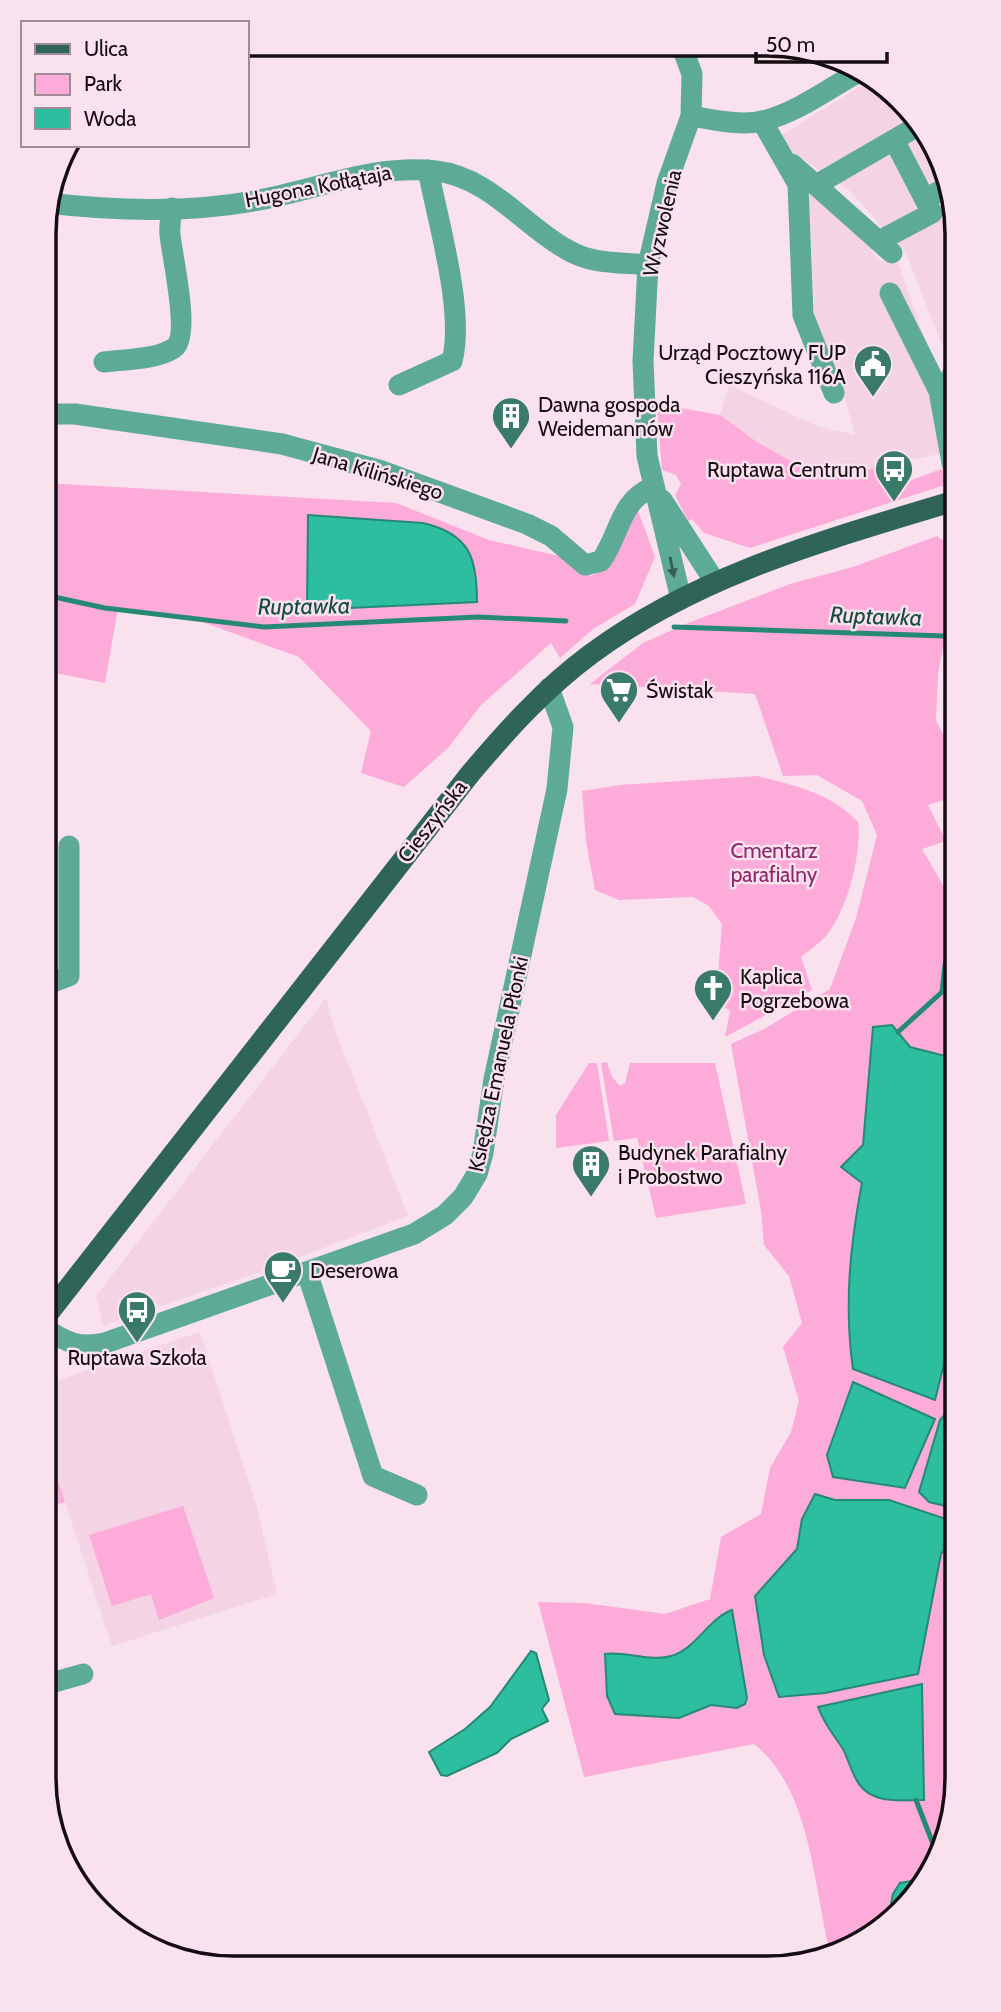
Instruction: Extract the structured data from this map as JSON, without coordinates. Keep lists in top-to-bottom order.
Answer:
{
  "streets": {
    "main road": ["Cieszyńska"],
    "street": [
      "Hugona Kołłątaja",
      "Wyzwolenia",
      "Jana Kilińskiego",
      "Księdza Emanuela Płonki"
    ]
  },
  "crossings": [
    ["Hugona Kołłątaja", "Wyzwolenia"],
    ["Wyzwolenia", "Jana Kilińskiego"],
    ["Wyzwolenia", "Cieszyńska"],
    ["Cieszyńska", "Księdza Emanuela Płonki"]
  ],
  "water": ["Ruptawka"],
  "parks": ["Cmentarz parafialny"],
  "places": {
    "public building": ["Urząd Pocztowy FUP Cieszyńska 116A"],
    "building": ["Dawna gospoda Weidemannów", "Budynek Parafialny i Probostwo"],
    "bus stop": ["Ruptawa Centrum", "Ruptawa Szkoła"],
    "supermarket": ["Świstak"],
    "church": ["Kaplica Pogrzebowa"],
    "cafe": ["Deserowa"]
  },
  "legend": ["Ulica", "Park", "Woda"],
  "scale_bar": "50 m"
}
